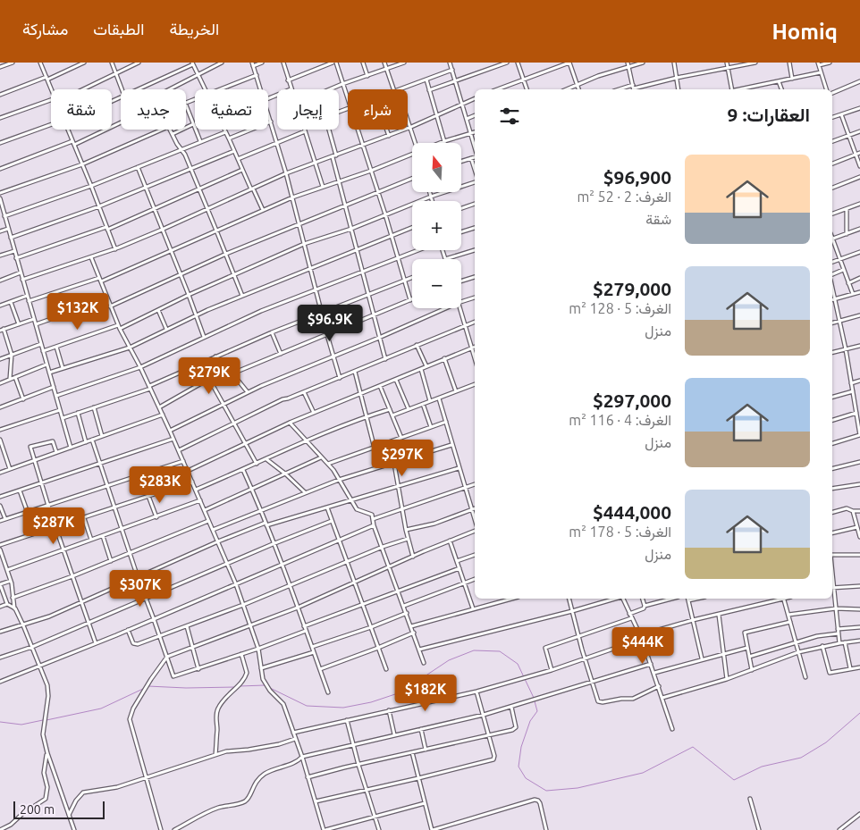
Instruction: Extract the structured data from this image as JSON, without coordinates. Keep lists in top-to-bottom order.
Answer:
{
  "scale_bar": "200 m",
  "north": "top",
  "page": {
    "header": "Homiq",
    "nav": ["الخريطة", "الطبقات", "مشاركة"],
    "chip": [
      "شراء",
      "إيجار",
      "تصفية",
      "جديد",
      "شقة"
    ],
    "heading": "العقارات: 9",
    "map_buttons": ["+", "−"],
    "list": [
      {
        "name": "$96,900",
        "note": "الغرف: 2 · 52 m² · شقة"
      },
      {
        "name": "$279,000",
        "note": "الغرف: 5 · 128 m² · منزل"
      },
      {
        "name": "$297,000",
        "note": "الغرف: 4 · 116 m² · منزل"
      },
      {
        "name": "$444,000",
        "note": "الغرف: 5 · 178 m² · منزل"
      }
    ],
    "price": [
      "$132K",
      "$96.9K",
      "$279K",
      "$297K",
      "$283K",
      "$287K",
      "$307K",
      "$444K",
      "$182K"
    ],
    "scale": "200 m"
  }
}
